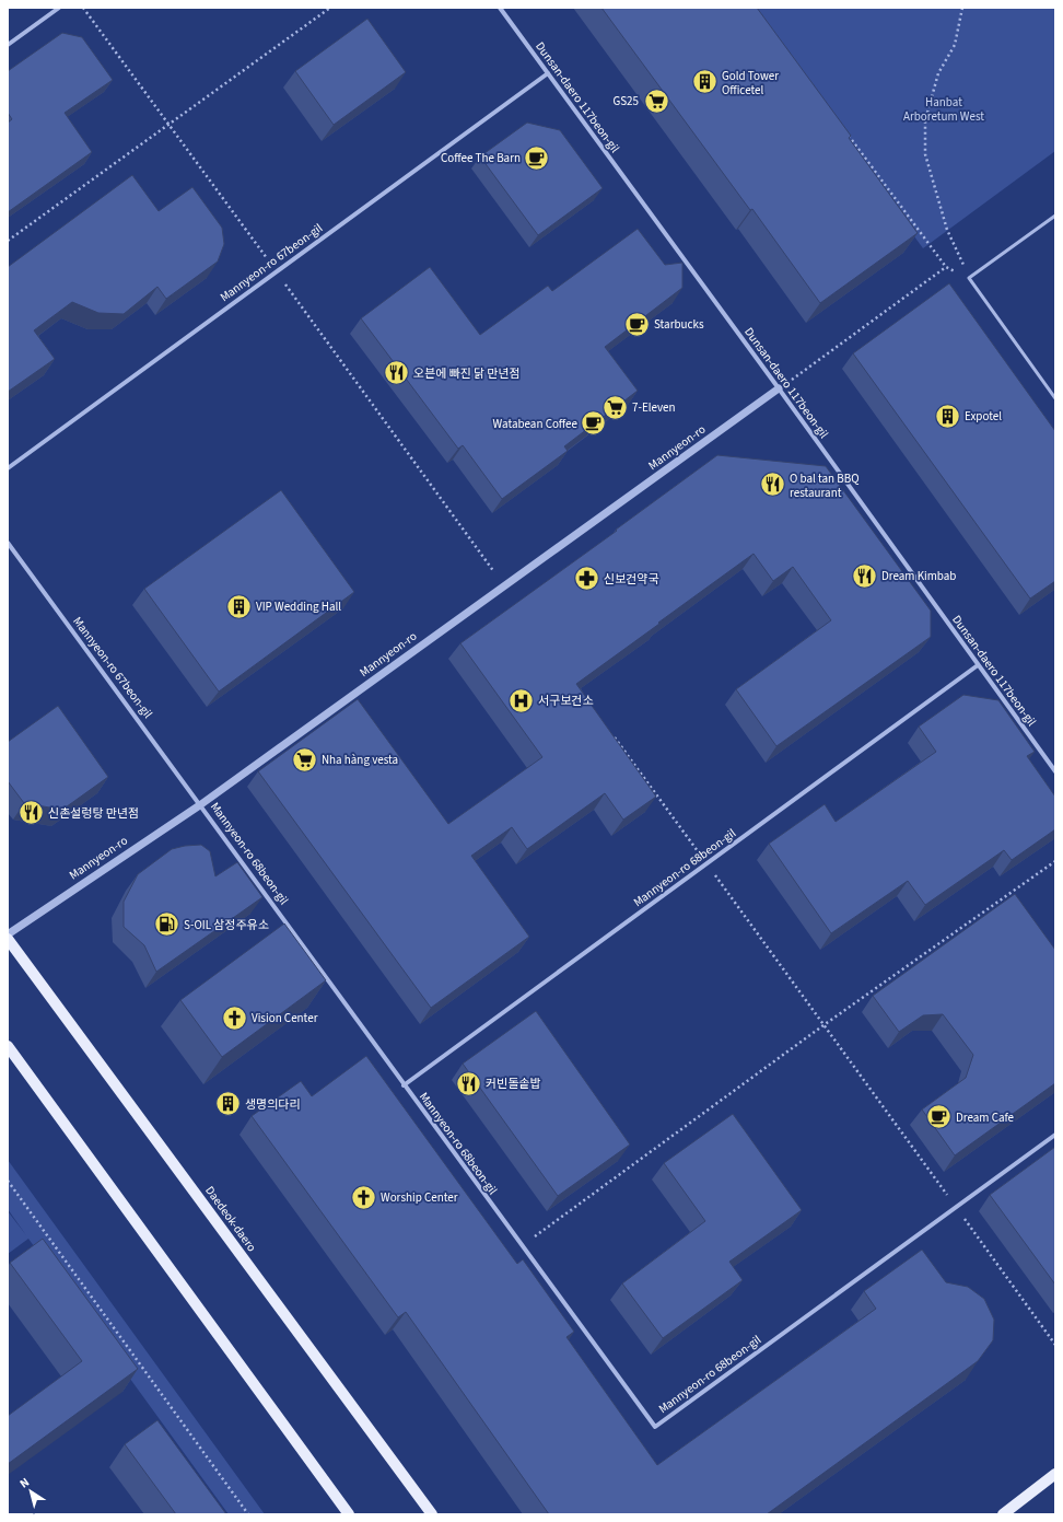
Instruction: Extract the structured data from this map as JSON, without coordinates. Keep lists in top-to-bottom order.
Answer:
{
  "streets": {
    "main road": ["Daedeok-daero"],
    "street": [
      "Dunsan-daero 117beon-gil",
      "Mannyeon-ro 67beon-gil",
      "Mannyeon-ro",
      "Mannyeon-ro 68beon-gil"
    ]
  },
  "crossings": [
    ["Dunsan-daero 117beon-gil", "Mannyeon-ro 67beon-gil"],
    ["Dunsan-daero 117beon-gil", "Mannyeon-ro"],
    ["Dunsan-daero 117beon-gil", "Mannyeon-ro 68beon-gil"],
    ["Mannyeon-ro 67beon-gil", "Mannyeon-ro"],
    ["Mannyeon-ro 67beon-gil", "Mannyeon-ro 68beon-gil"],
    ["Mannyeon-ro", "Mannyeon-ro 68beon-gil"]
  ],
  "parks": ["Hanbat Arboretum West"],
  "places": {
    "building": [
      "Gold Tower Officetel",
      "Expotel",
      "VIP Wedding Hall",
      "생명의다리"
    ],
    "supermarket": ["GS25", "7-Eleven", "Nha hàng vesta"],
    "cafe": [
      "Coffee The Barn",
      "Starbucks",
      "Watabean Coffee",
      "Dream Cafe"
    ],
    "restaurant": [
      "오븐에 빠진 닭 만년점",
      "O bal tan BBQ restaurant",
      "Dream Kimbab",
      "신촌설렁탕 만년점",
      "커빈돌솥밥"
    ],
    "pharmacy": ["신보건약국"],
    "hospital": ["서구보건소"],
    "fuel station": ["S-OIL 삼정주유소"],
    "church": ["Vision Center", "Worship Center"]
  },
  "north": "top left"
}
